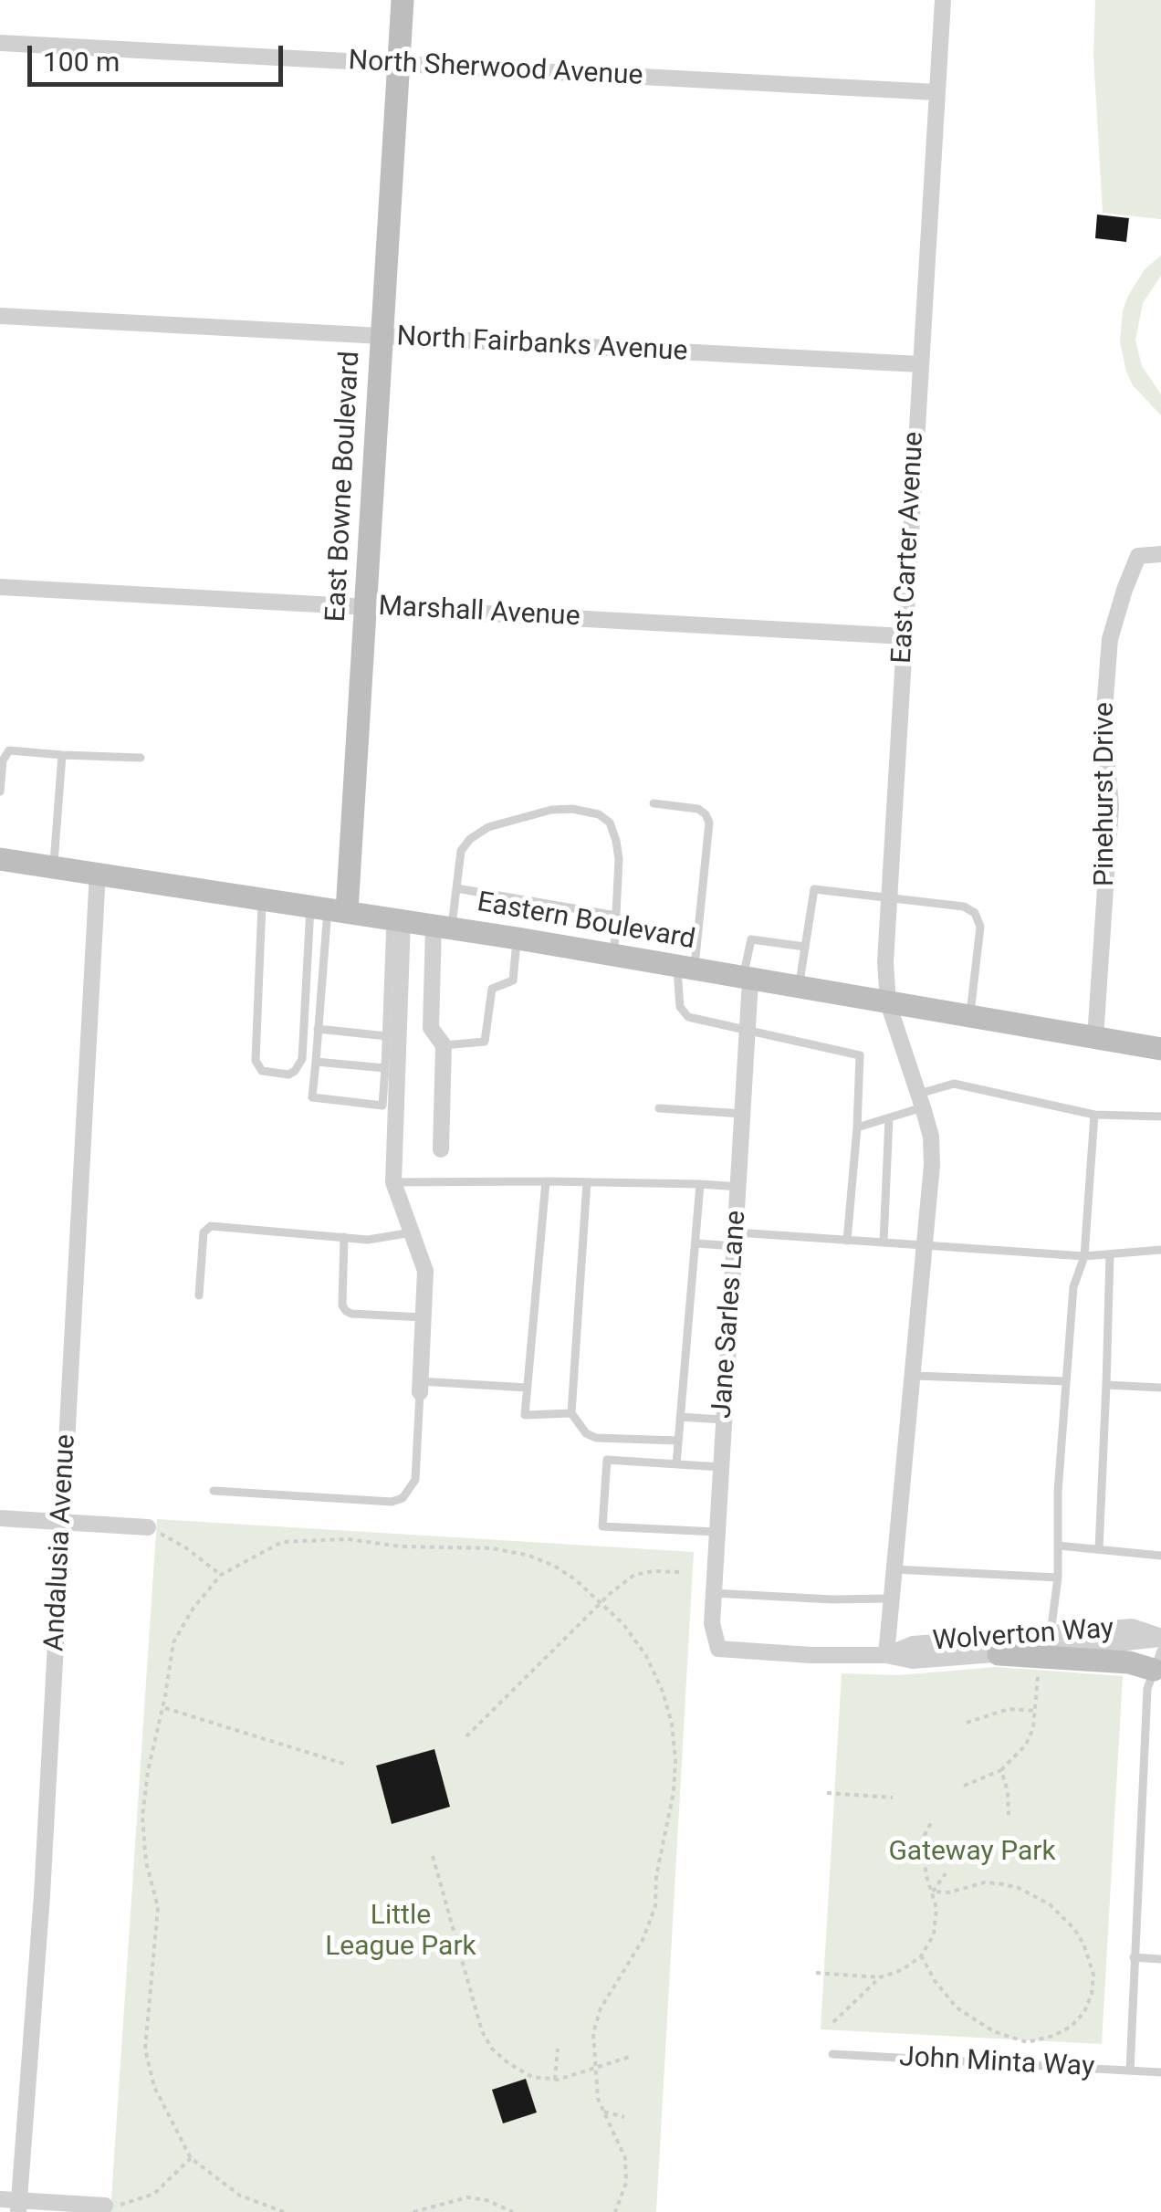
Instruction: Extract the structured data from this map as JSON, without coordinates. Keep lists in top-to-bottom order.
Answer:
{
  "streets": {
    "main road": ["East Bowne Boulevard", "Eastern Boulevard"],
    "street": [
      "North Sherwood Avenue",
      "North Fairbanks Avenue",
      "East Carter Avenue",
      "Marshall Avenue",
      "Pinehurst Drive",
      "Jane Sarles Lane",
      "Andalusia Avenue",
      "Wolverton Way"
    ],
    "lane": ["John Minta Way"]
  },
  "crossings": [
    ["North Sherwood Avenue", "East Bowne Boulevard"],
    ["North Sherwood Avenue", "East Carter Avenue"],
    ["North Fairbanks Avenue", "East Bowne Boulevard"],
    ["North Fairbanks Avenue", "East Carter Avenue"],
    ["East Bowne Boulevard", "Marshall Avenue"],
    ["East Bowne Boulevard", "Eastern Boulevard"],
    ["East Carter Avenue", "Marshall Avenue"],
    ["East Carter Avenue", "Eastern Boulevard"],
    ["East Carter Avenue", "Wolverton Way"],
    ["Pinehurst Drive", "Eastern Boulevard"],
    ["Eastern Boulevard", "Jane Sarles Lane"],
    ["Eastern Boulevard", "Andalusia Avenue"],
    ["Jane Sarles Lane", "Wolverton Way"]
  ],
  "parks": ["Gateway Park", "Little League Park"],
  "scale_bar": "100 m"
}
